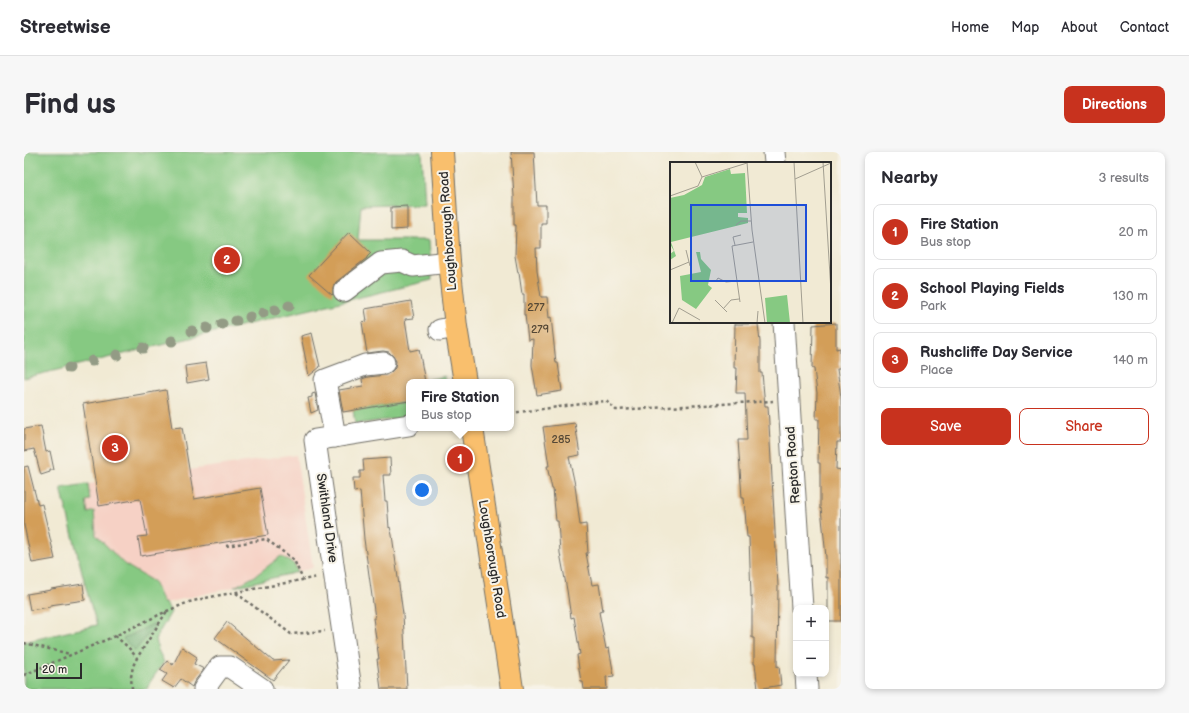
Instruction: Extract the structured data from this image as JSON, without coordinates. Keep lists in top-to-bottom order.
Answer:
{
  "streets": {
    "main road": ["Loughborough Road"],
    "street": ["Repton Road", "Swithland Drive"]
  },
  "house_numbers": ["277", "279", "285"],
  "scale_bar": "20 m",
  "page": {
    "header": "Streetwise",
    "nav": [
      "Home",
      "Map",
      "About",
      "Contact"
    ],
    "buttons": [
      "Directions",
      ["Save", "Share"]
    ],
    "title": "Find us",
    "heading": ["Nearby", "3 results"],
    "list": [
      {
        "mark": "1",
        "name": "Fire Station",
        "note": "Bus stop",
        "value": "20 m"
      },
      {
        "mark": "2",
        "name": "School Playing Fields",
        "note": "Park",
        "value": "130 m"
      },
      {
        "mark": "3",
        "name": "Rushcliffe Day Service",
        "note": "Place",
        "value": "140 m"
      }
    ],
    "pins": ["2", "3", "1"],
    "popup": ["Fire Station", "Bus stop"],
    "map_buttons": ["+", "−"],
    "scale": "20 m"
  }
}
